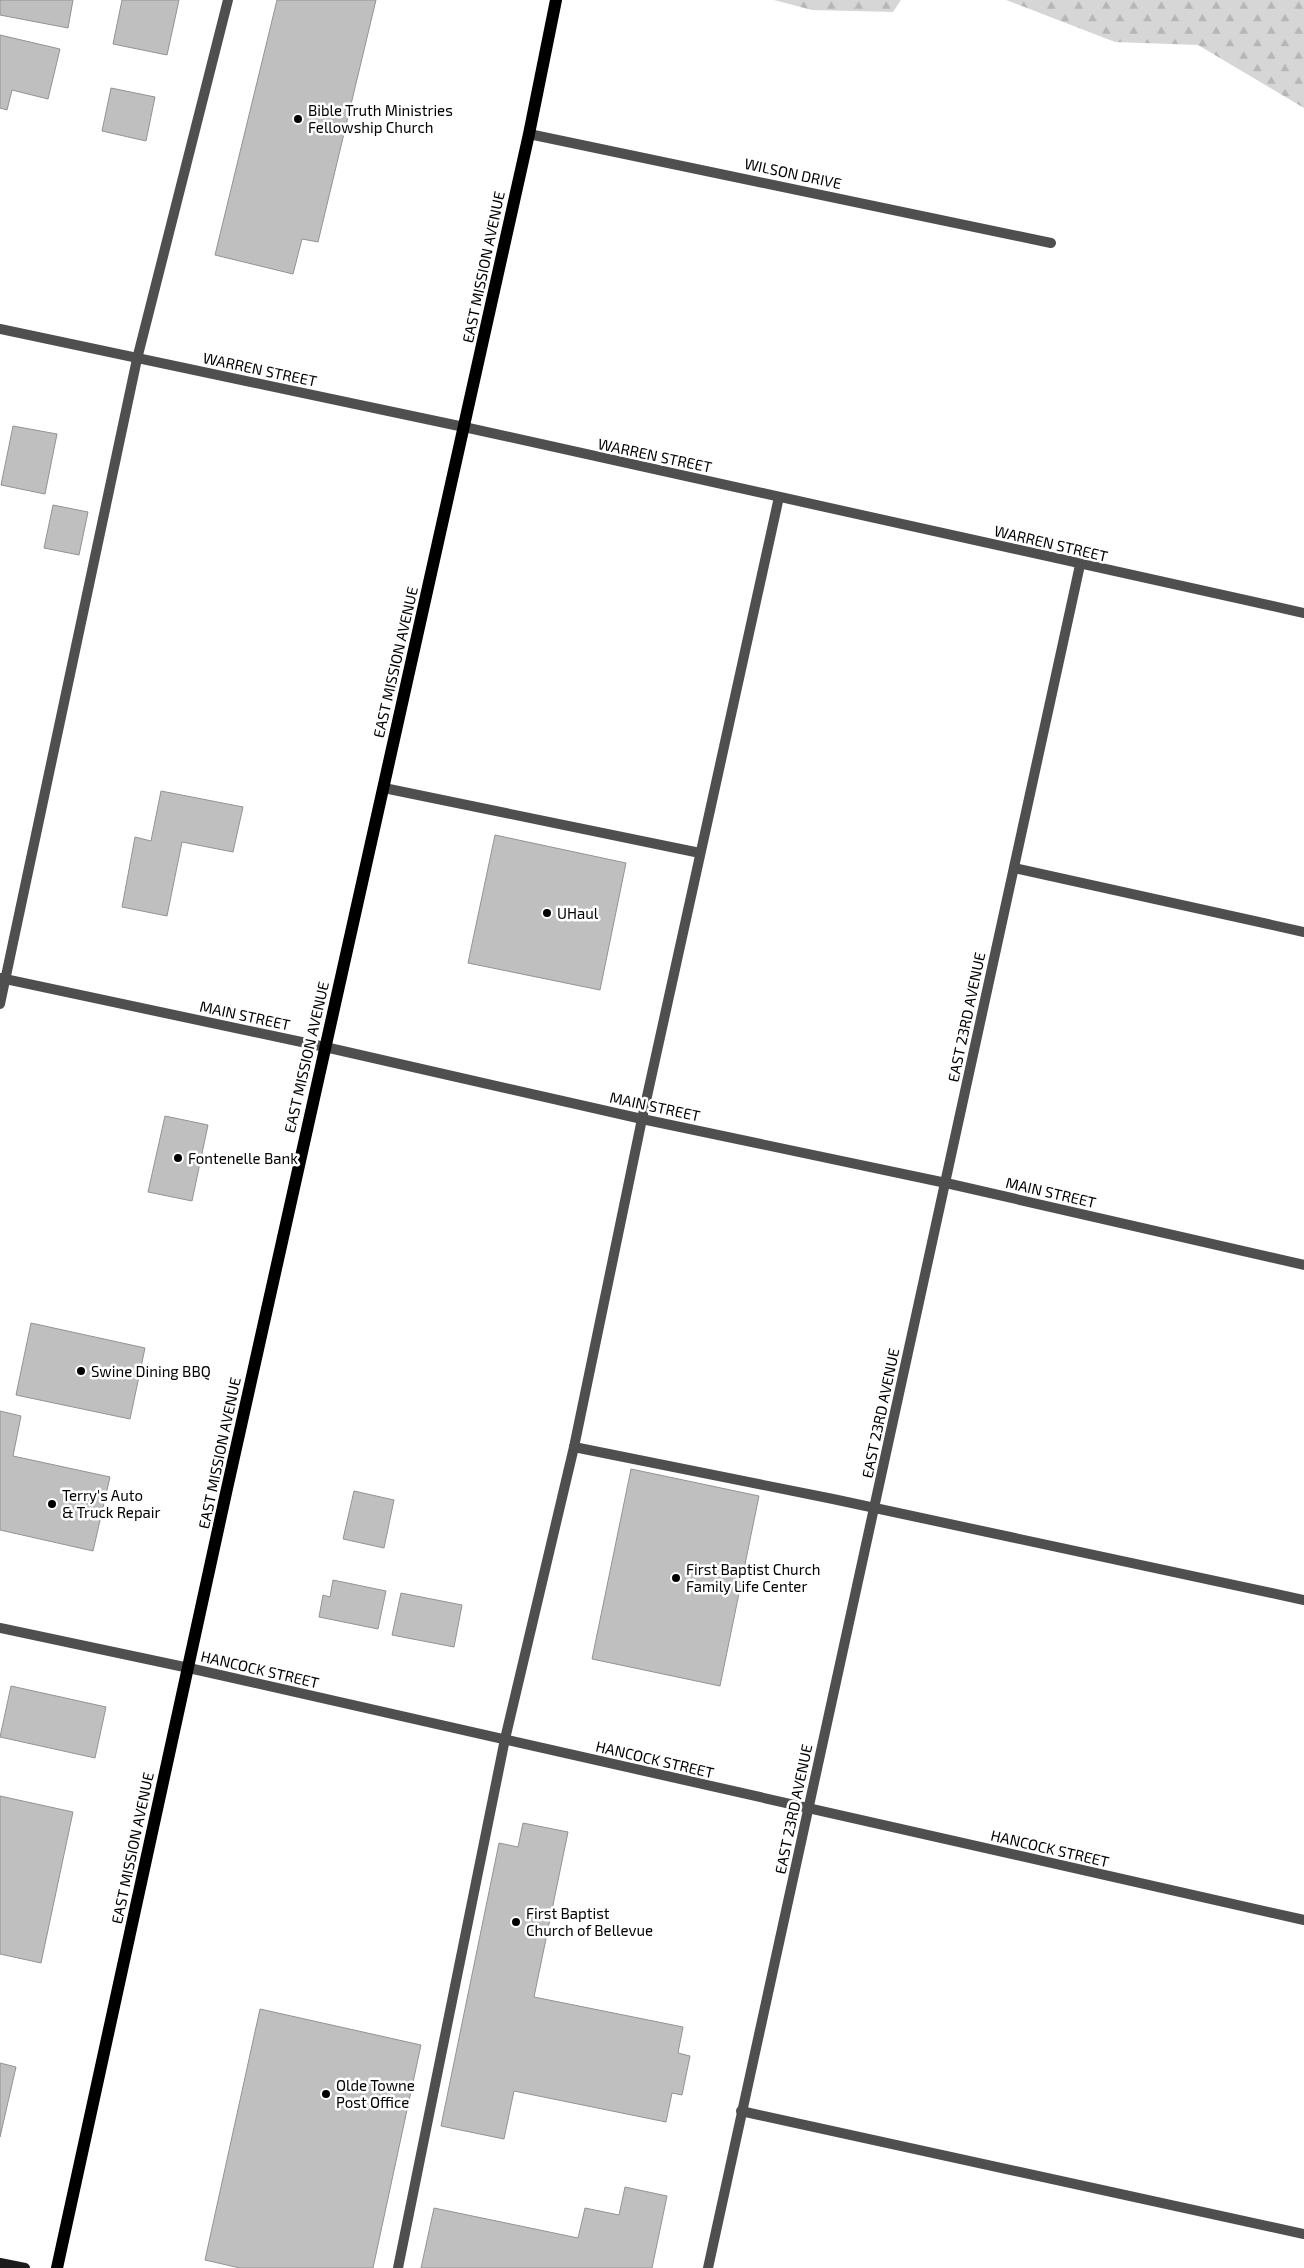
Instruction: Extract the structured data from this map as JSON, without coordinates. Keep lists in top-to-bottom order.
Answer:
{
  "streets": {
    "main road": ["EAST MISSION AVENUE"],
    "street": [
      "WILSON DRIVE",
      "WARREN STREET",
      "MAIN STREET",
      "EAST 23RD AVENUE",
      "HANCOCK STREET"
    ]
  },
  "crossings": [
    ["WILSON DRIVE", "EAST MISSION AVENUE"],
    ["EAST MISSION AVENUE", "WARREN STREET"],
    ["EAST MISSION AVENUE", "MAIN STREET"],
    ["EAST MISSION AVENUE", "HANCOCK STREET"],
    ["WARREN STREET", "EAST 23RD AVENUE"],
    ["MAIN STREET", "EAST 23RD AVENUE"],
    ["EAST 23RD AVENUE", "HANCOCK STREET"]
  ],
  "places": [
    "Bible Truth Ministries Fellowship Church",
    "UHaul",
    "Fontenelle Bank",
    "Swine Dining BBQ",
    "Terry's Auto & Truck Repair",
    "First Baptist Church Family Life Center",
    "First Baptist Church of Bellevue",
    "Olde Towne Post Office"
  ]
}
